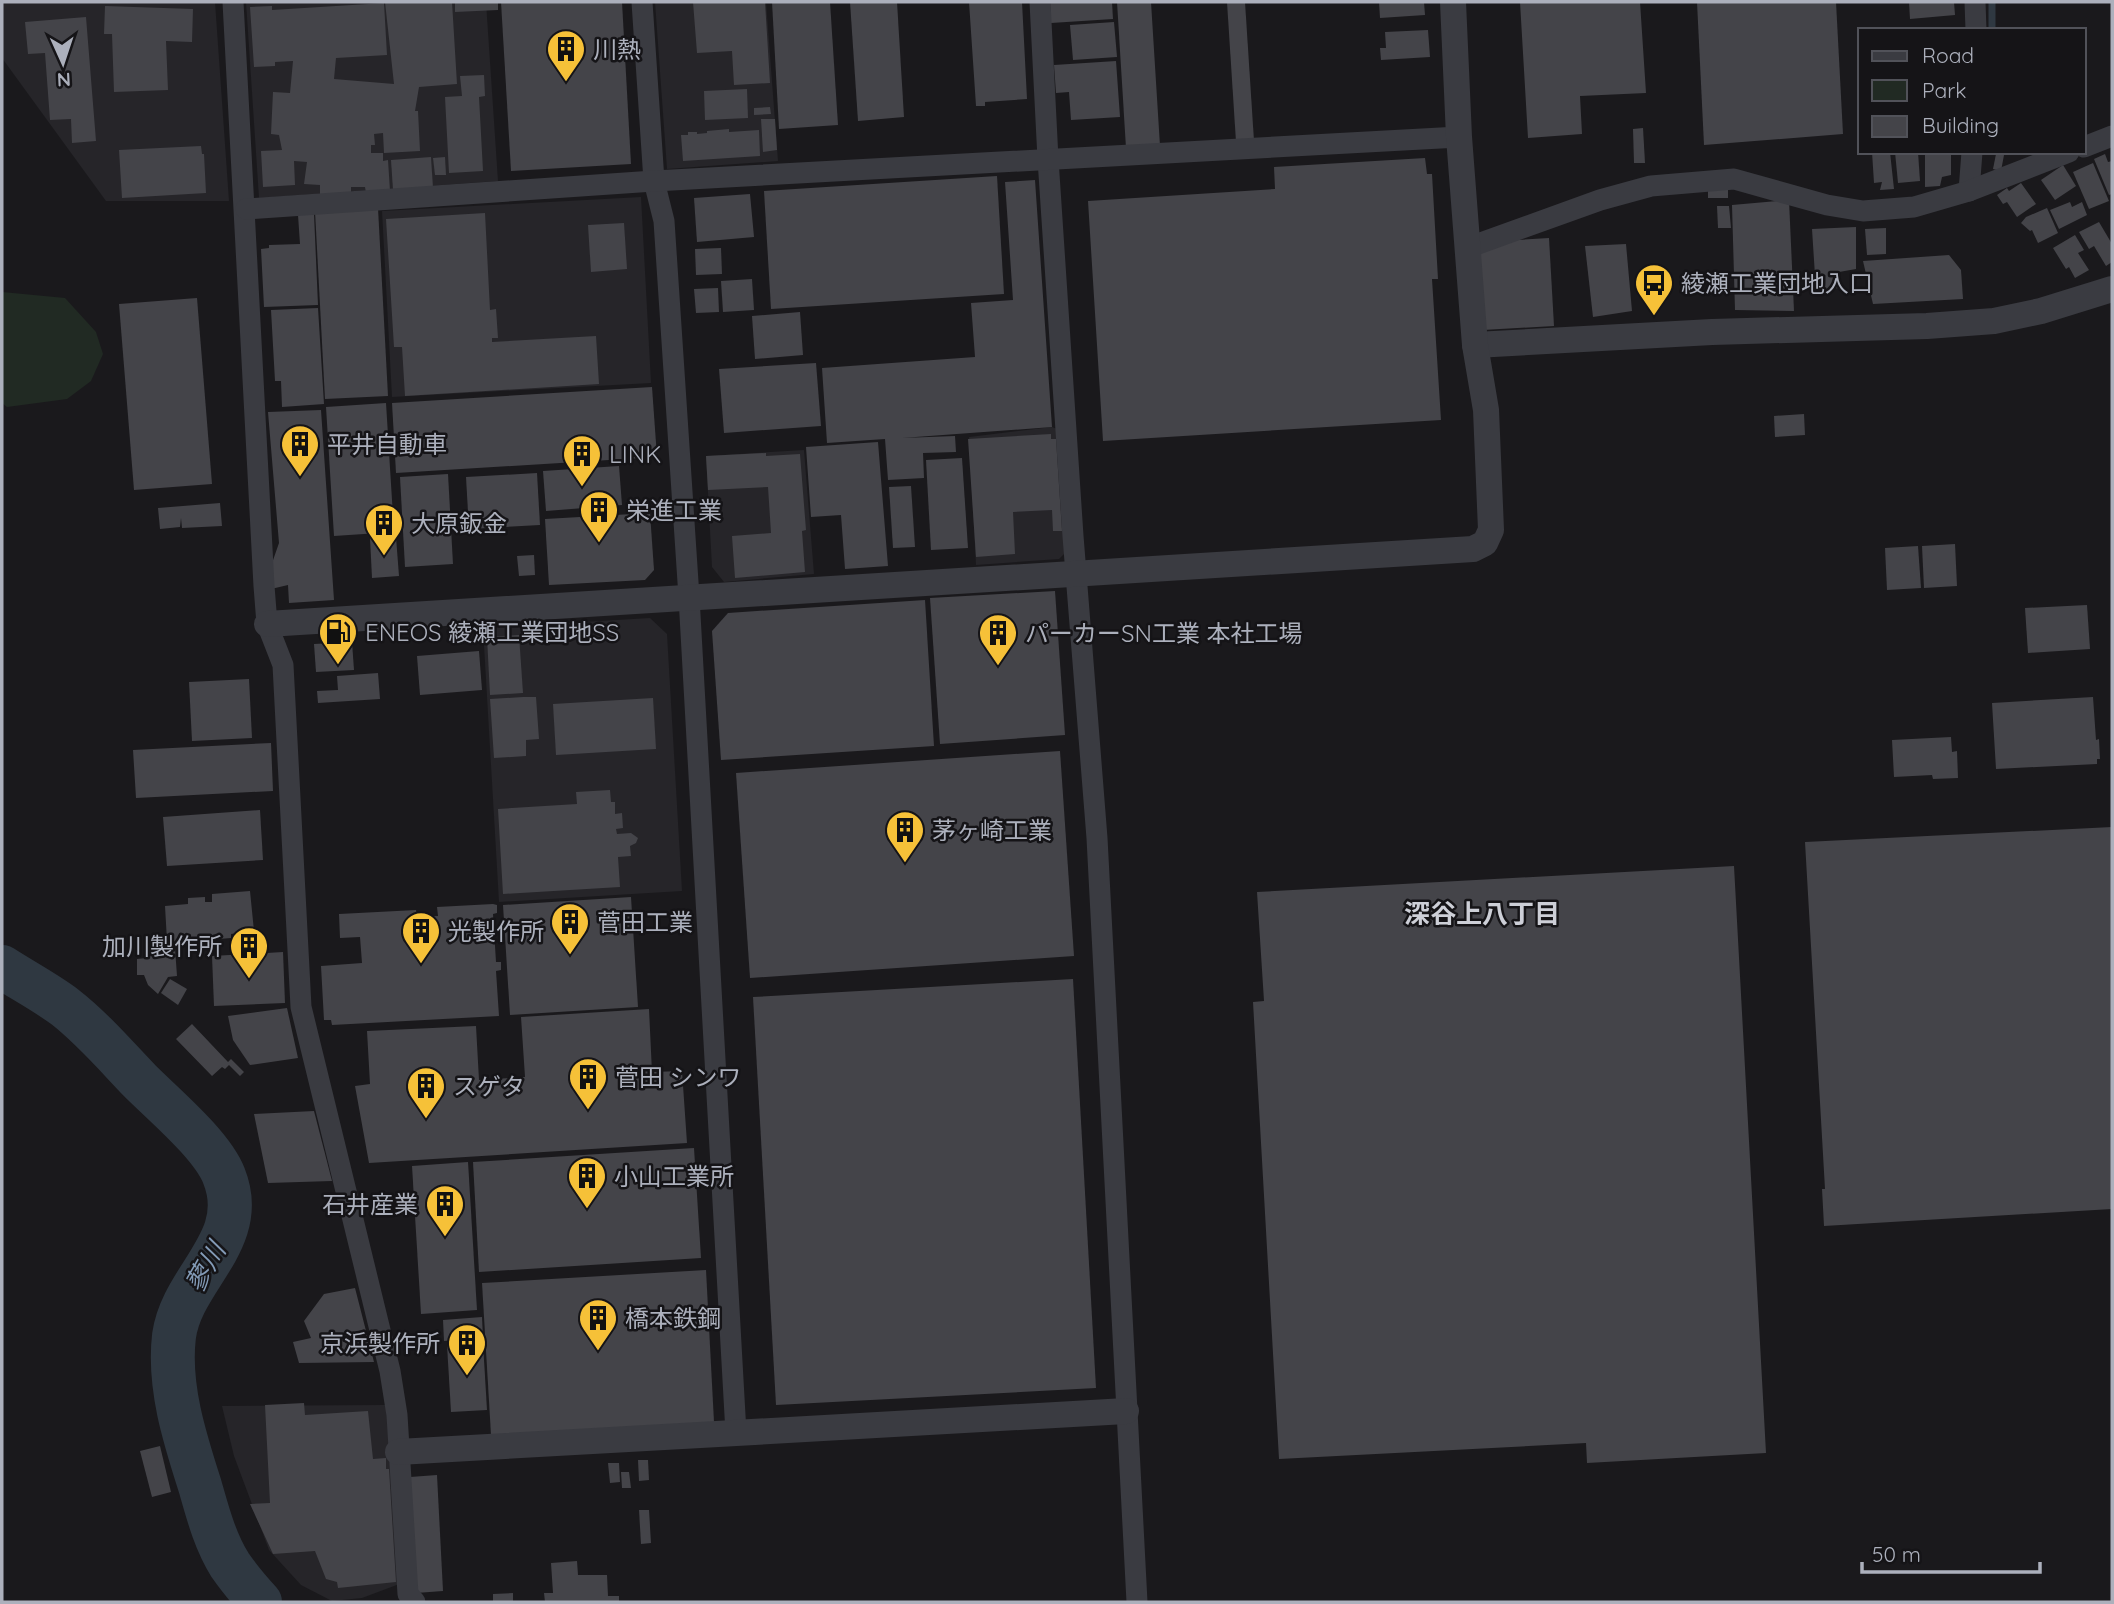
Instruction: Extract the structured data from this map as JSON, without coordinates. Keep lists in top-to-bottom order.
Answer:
{
  "districts": ["深谷上八丁目"],
  "water": ["蓼川"],
  "places": {
    "building": [
      "川熱",
      "平井自動車",
      "LINK",
      "栄進工業",
      "大原鈑金",
      "パーカーSN工業 本社工場",
      "茅ヶ崎工業",
      "菅田工業",
      "光製作所",
      "加川製作所",
      "菅田 シンワ",
      "スゲタ",
      "小山工業所",
      "石井産業",
      "橋本鉄鋼",
      "京浜製作所"
    ],
    "bus stop": ["綾瀬工業団地入口"],
    "fuel station": ["ENEOS 綾瀬工業団地SS"]
  },
  "legend": ["Road", "Park", "Building"],
  "scale_bar": "50 m",
  "north": "bottom"
}
